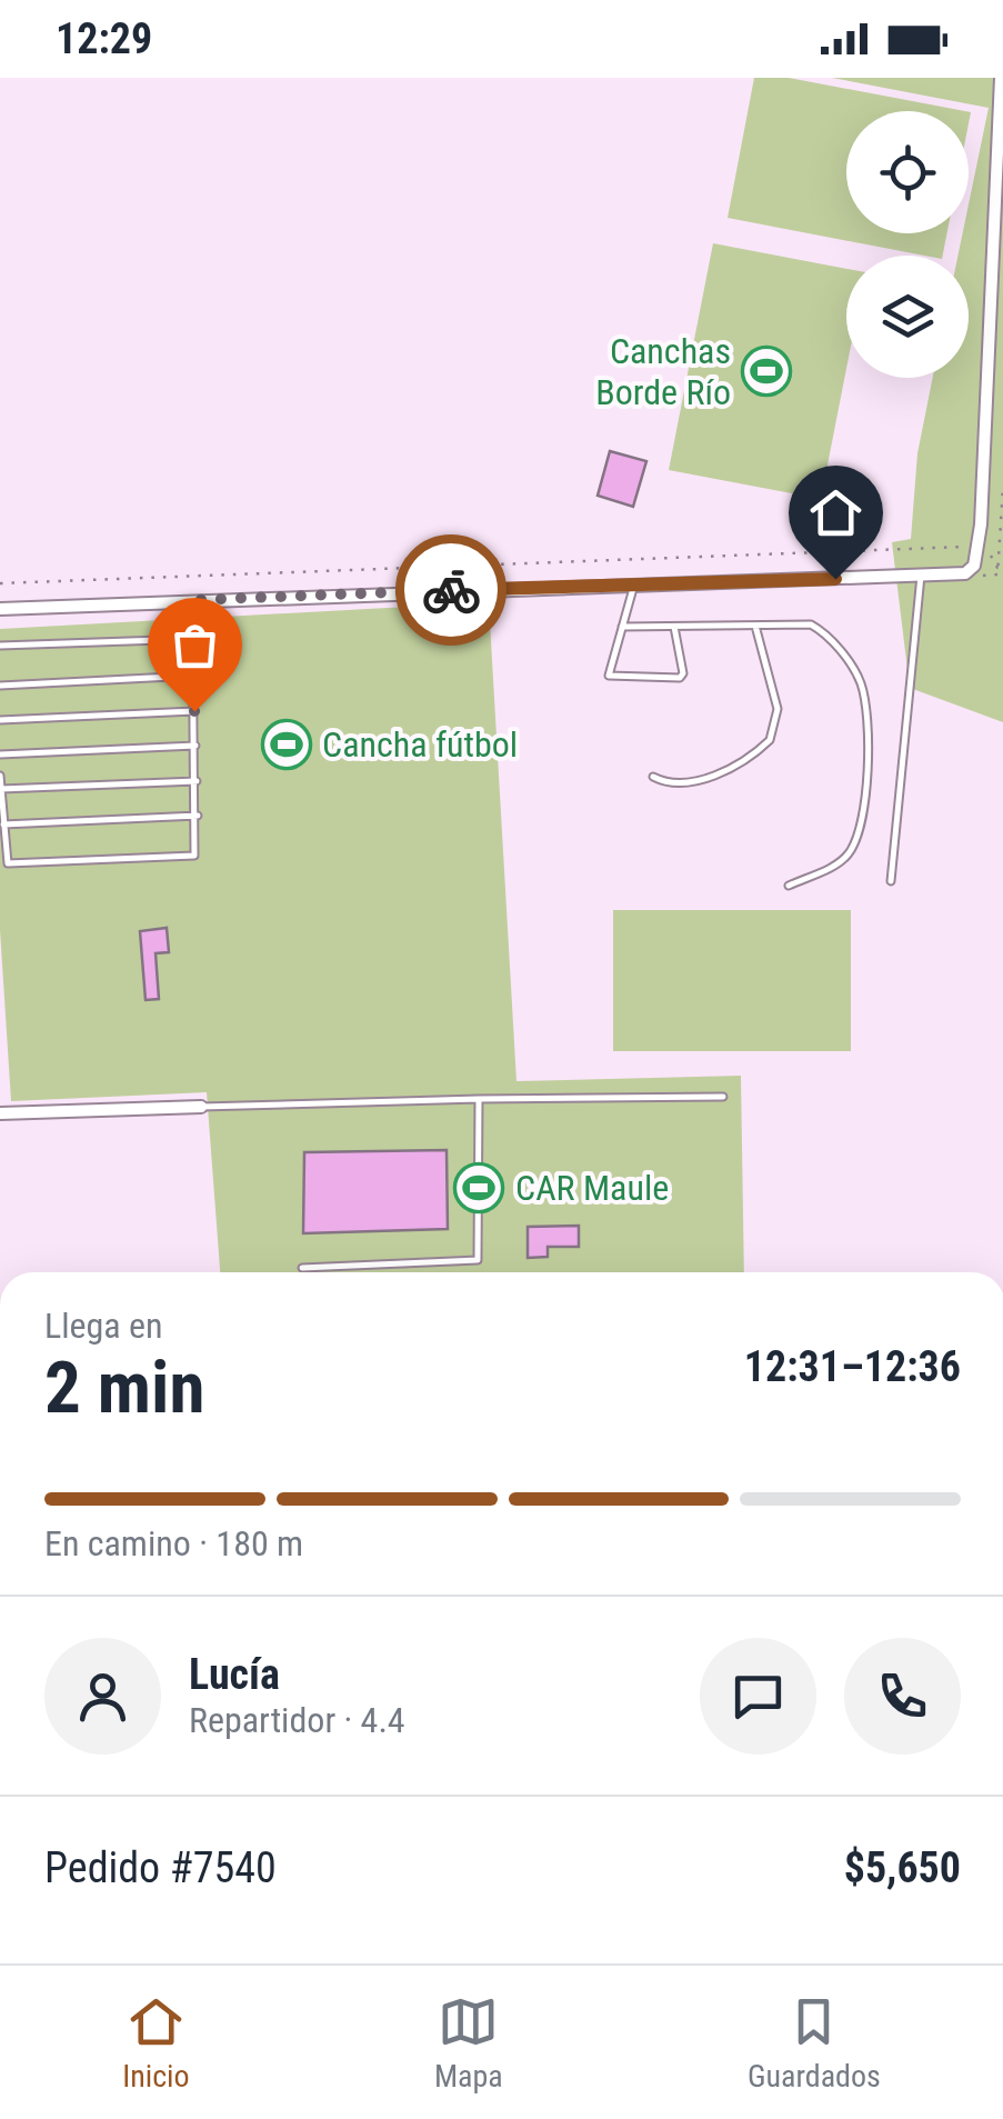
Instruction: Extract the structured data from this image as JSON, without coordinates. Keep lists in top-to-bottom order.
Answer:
{
  "places": {
    "sports": ["Canchas Borde Río", "Cancha fútbol", "CAR Maule"]
  },
  "page": {
    "status": "12:29",
    "heading": ["2 min", "Llega en", "12:31–12:36"],
    "panel": [
      "Lucía",
      "Repartidor · 4.4",
      "Pedido #7540",
      "$5,650"
    ],
    "bar": "En camino · 180 m",
    "tabs": ["Inicio", "Mapa", "Guardados"]
  }
}
